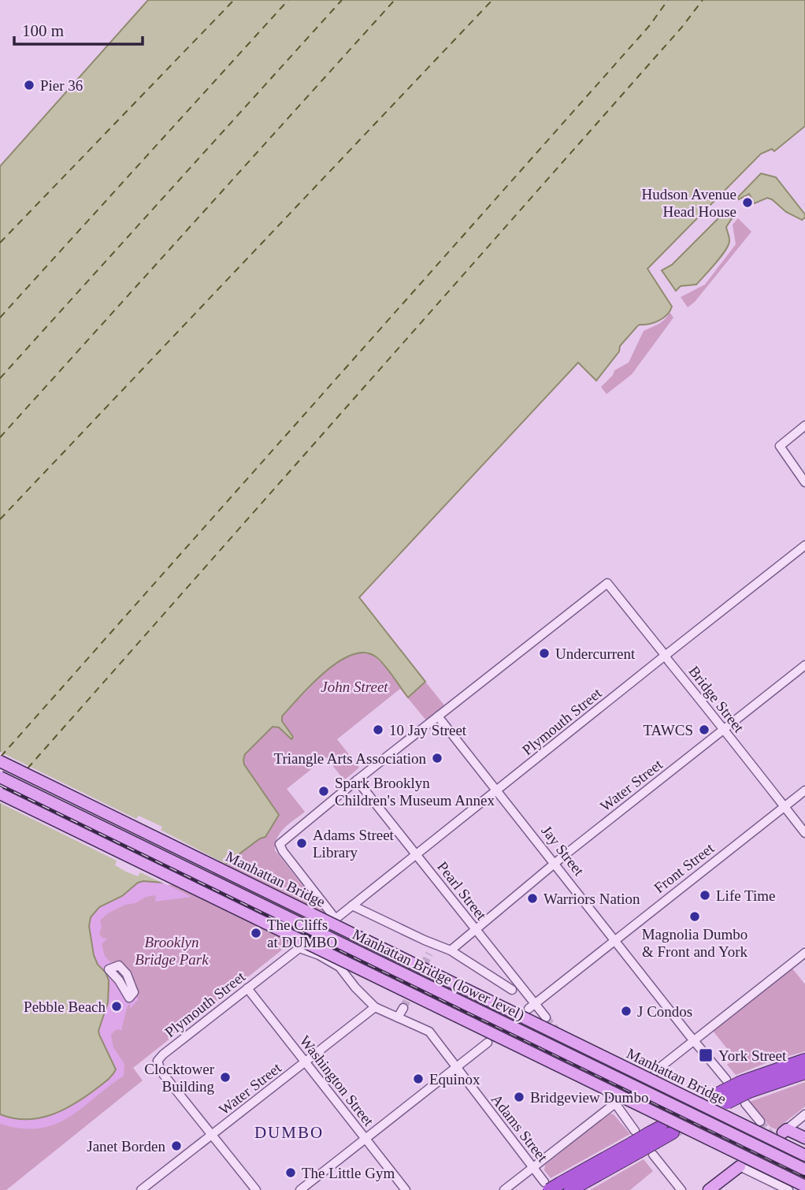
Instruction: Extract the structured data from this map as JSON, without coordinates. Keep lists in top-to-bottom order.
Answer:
{
  "streets": {
    "main road": ["Manhattan Bridge", "Manhattan Bridge (lower level)"],
    "street": [
      "Bridge Street",
      "Plymouth Street",
      "Water Street",
      "Jay Street",
      "Front Street",
      "Pearl Street",
      "Washington Street",
      "Adams Street"
    ]
  },
  "crossings": [
    ["Bridge Street", "Plymouth Street"],
    ["Bridge Street", "Water Street"],
    ["Bridge Street", "Jay Street"],
    ["Bridge Street", "Front Street"],
    ["Plymouth Street", "Water Street"],
    ["Plymouth Street", "Jay Street"],
    ["Plymouth Street", "Pearl Street"],
    ["Plymouth Street", "Washington Street"],
    ["Plymouth Street", "Adams Street"],
    ["Water Street", "Jay Street"],
    ["Water Street", "Pearl Street"],
    ["Water Street", "Washington Street"],
    ["Water Street", "Adams Street"],
    ["Jay Street", "Front Street"],
    ["Front Street", "Pearl Street"]
  ],
  "districts": ["DUMBO"],
  "parks": ["John Street", "Brooklyn Bridge Park"],
  "places": {
    "other": [
      "Pier 36",
      "Hudson Avenue Head House",
      "Undercurrent",
      "10 Jay Street",
      "TAWCS",
      "Triangle Arts Association",
      "Spark Brooklyn Children's Museum Annex",
      "Adams Street Library",
      "Life Time",
      "Warriors Nation",
      "Magnolia Dumbo & Front and York",
      "The Cliffs at DUMBO",
      "Pebble Beach",
      "J Condos",
      "Clocktower Building",
      "Equinox",
      "Bridgeview Dumbo",
      "Janet Borden",
      "The Little Gym"
    ],
    "transit": ["York Street"]
  },
  "scale_bar": "100 m"
}
